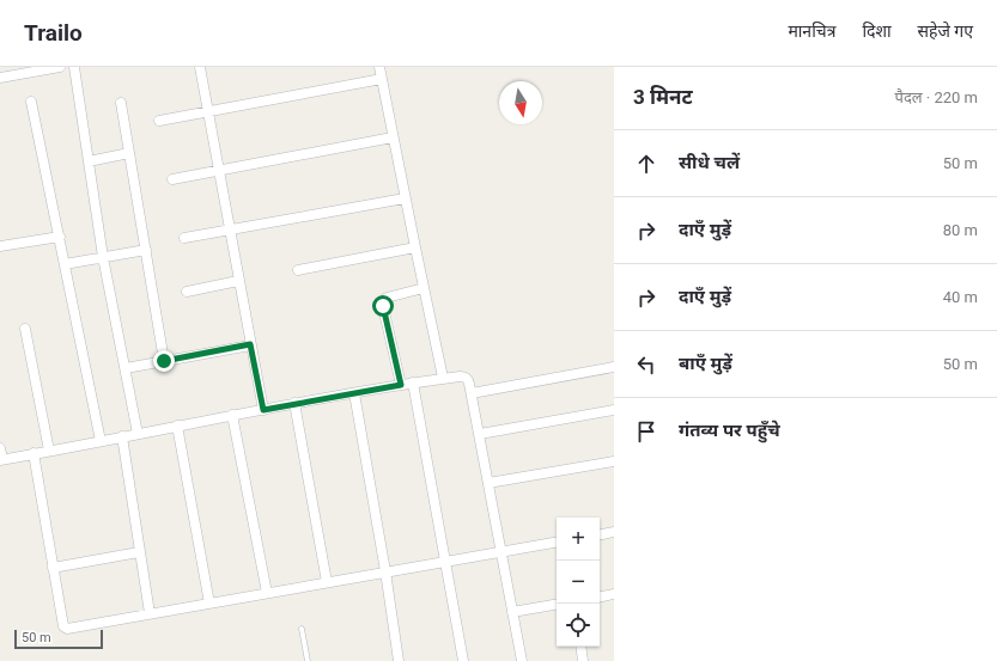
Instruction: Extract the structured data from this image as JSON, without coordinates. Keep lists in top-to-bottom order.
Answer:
{
  "scale_bar": "50 m",
  "north": "bottom",
  "page": {
    "header": "Trailo",
    "nav": ["मानचित्र", "दिशा", "सहेजे गए"],
    "heading": ["3 मिनट", "पैदल · 220 m"],
    "list": [
      ["सीधे चलें", "50 m"],
      ["दाएँ मुड़ें", "80 m"],
      ["दाएँ मुड़ें", "40 m"],
      ["बाएँ मुड़ें", "50 m"],
      "गंतव्य पर पहुँचे"
    ],
    "map_buttons": ["+", "−"],
    "scale": "50 m"
  }
}
